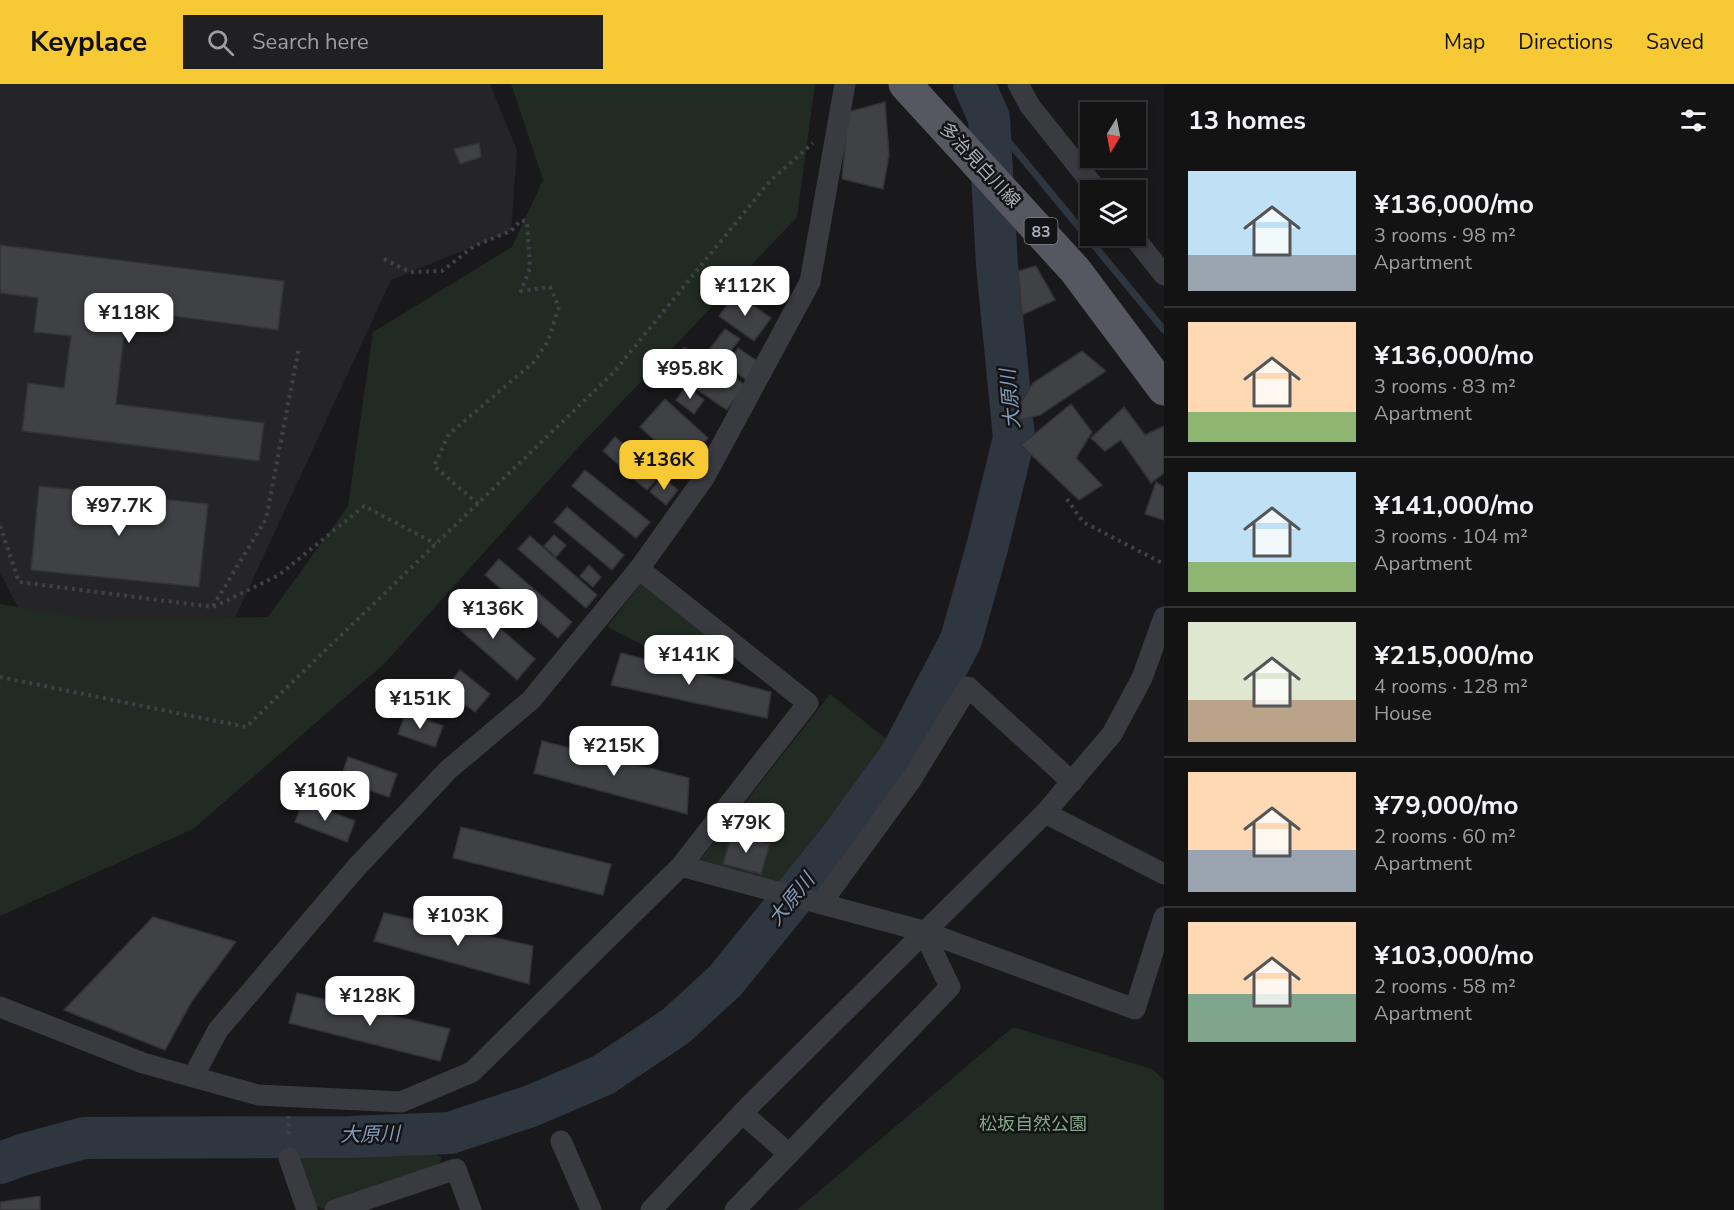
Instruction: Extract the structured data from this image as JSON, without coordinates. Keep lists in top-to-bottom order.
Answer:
{
  "streets": {
    "main road": ["多治見白川線", "83"]
  },
  "water": ["大原川"],
  "parks": ["松坂自然公園"],
  "north": "bottom",
  "page": {
    "header": "Keyplace",
    "search": "Search here",
    "nav": ["Map", "Directions", "Saved"],
    "heading": "13 homes",
    "list": [
      {
        "name": "¥136,000/mo",
        "note": "3 rooms · 98 m² · Apartment"
      },
      {
        "name": "¥136,000/mo",
        "note": "3 rooms · 83 m² · Apartment"
      },
      {
        "name": "¥141,000/mo",
        "note": "3 rooms · 104 m² · Apartment"
      },
      {
        "name": "¥215,000/mo",
        "note": "4 rooms · 128 m² · House"
      },
      {
        "name": "¥79,000/mo",
        "note": "2 rooms · 60 m² · Apartment"
      },
      {
        "name": "¥103,000/mo",
        "note": "2 rooms · 58 m² · Apartment"
      }
    ],
    "price": [
      "¥112K",
      "¥118K",
      "¥95.8K",
      "¥136K",
      "¥97.7K",
      "¥136K",
      "¥141K",
      "¥151K",
      "¥215K",
      "¥160K",
      "¥79K",
      "¥103K",
      "¥128K"
    ]
  }
}
